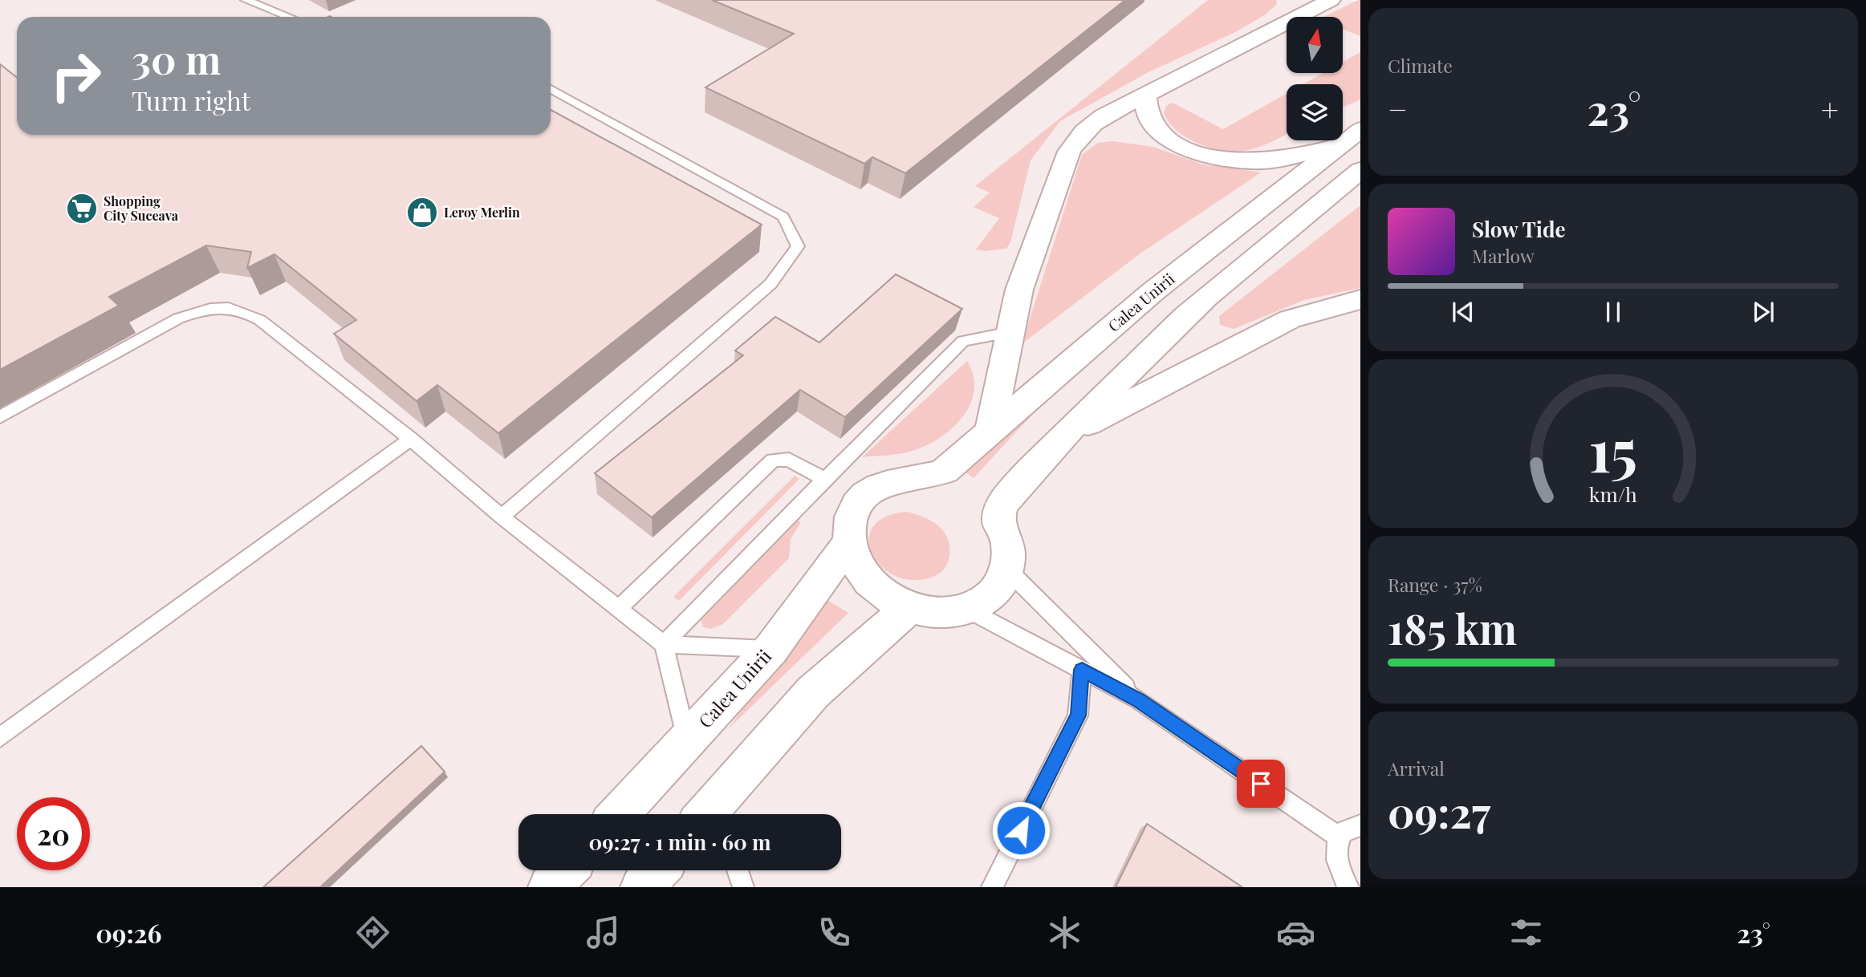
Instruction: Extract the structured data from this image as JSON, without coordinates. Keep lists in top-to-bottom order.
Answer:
{
  "streets": {
    "main road": ["Calea Unirii"]
  },
  "places": {
    "supermarket": ["Shopping City Suceava"],
    "shop": ["Leroy Merlin"]
  },
  "north": "top",
  "page": {
    "tile": [
      "Climate",
      ["Range · 37%", "185 km"],
      ["Arrival", "09:27"]
    ],
    "turn": ["30 m", "Turn right"],
    "heat": ["−", "23°", "+"],
    "song": ["Slow Tide", "Marlow"],
    "limit": "20",
    "trip": "09:27 · 1 min · 60 m",
    "tabs": ["09:26", "23°"],
    "gauge": ["15", "km/h"]
  }
}
